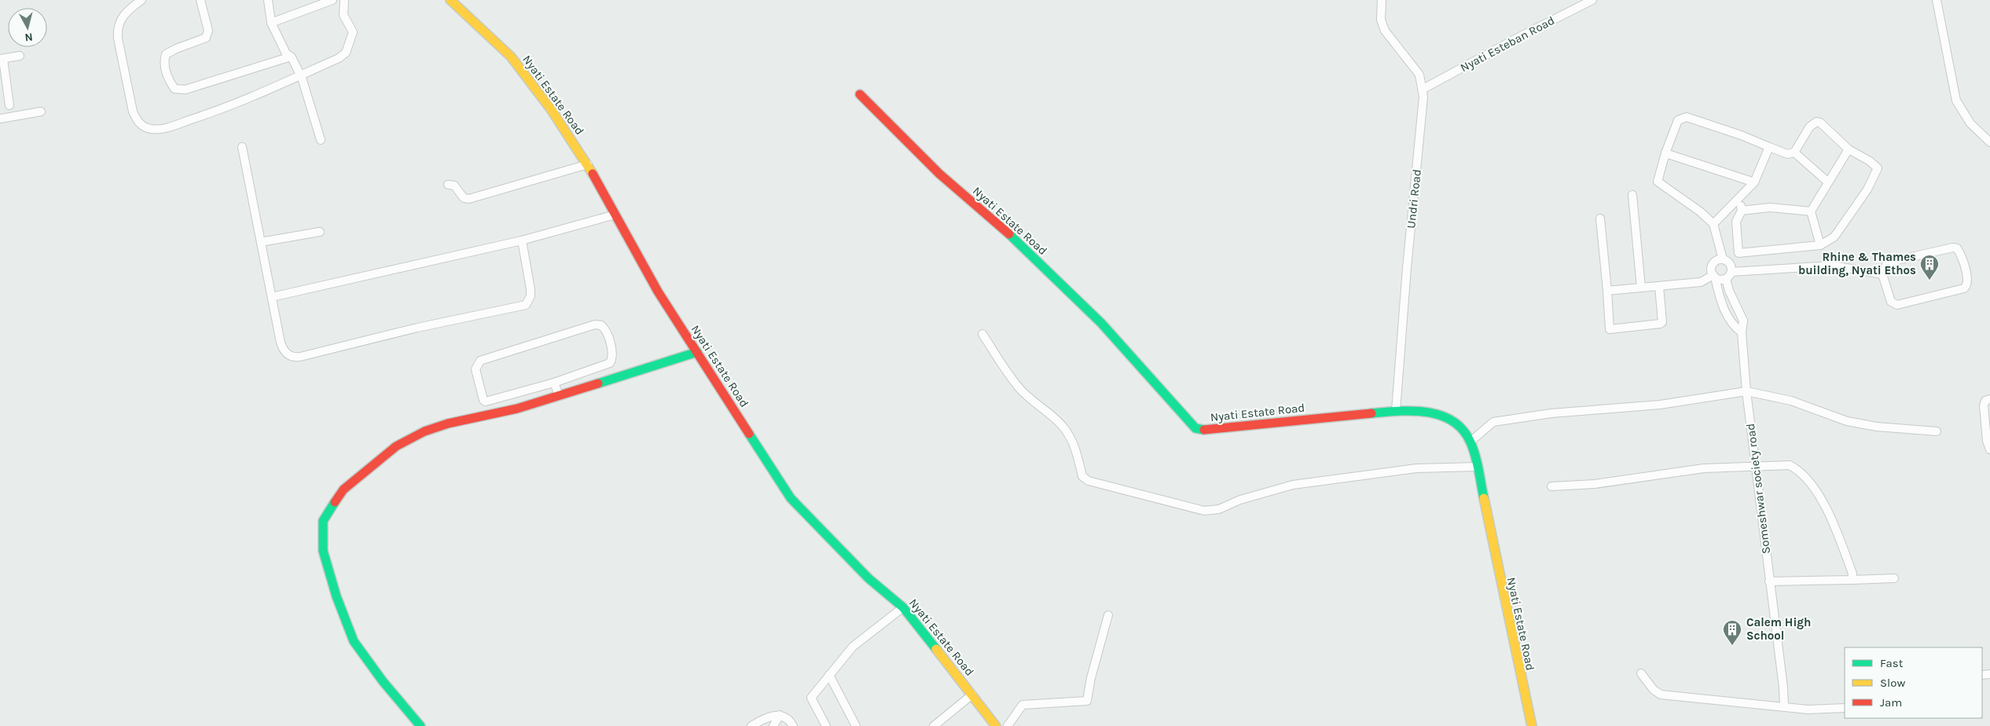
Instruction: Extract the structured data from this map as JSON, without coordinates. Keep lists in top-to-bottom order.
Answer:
{
  "streets": {
    "street": [
      "Nyati Esteban Road",
      "Nyati Estate Road",
      "Undri Road",
      "Someshwar society road"
    ]
  },
  "crossings": [
    ["Nyati Esteban Road", "Undri Road"],
    ["Nyati Estate Road", "Undri Road"]
  ],
  "places": {
    "building": ["Rhine & Thames building, Nyati Ethos", "Calem High School"]
  },
  "legend": ["Fast", "Slow", "Jam"],
  "north": "bottom"
}
